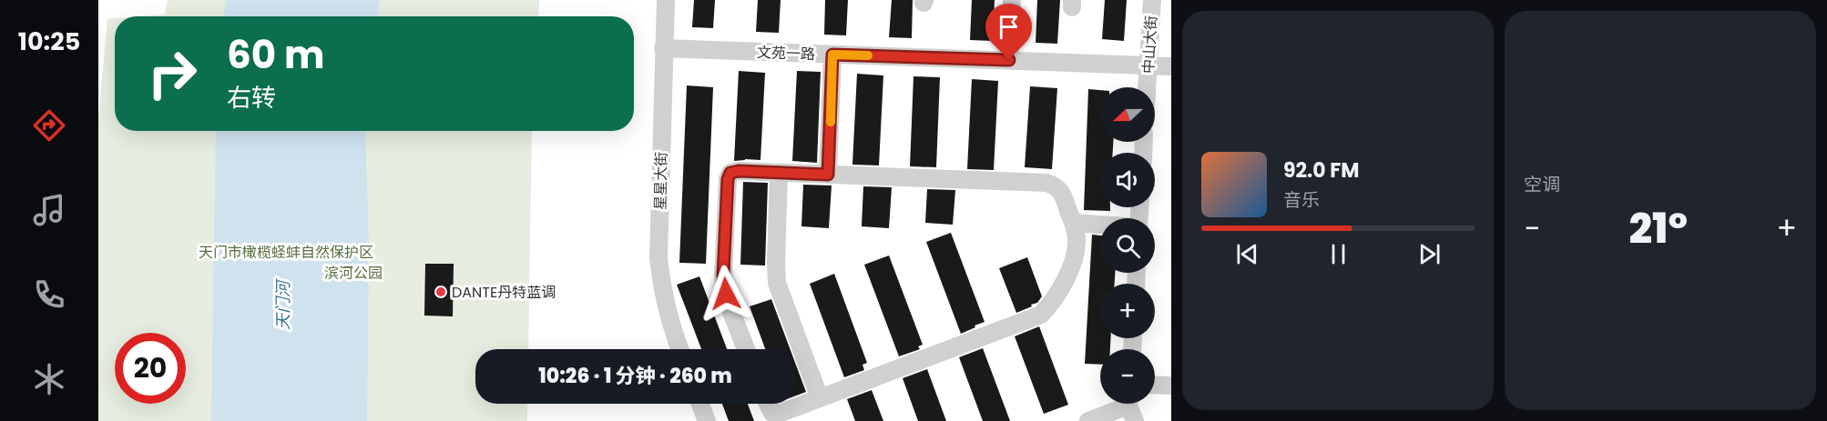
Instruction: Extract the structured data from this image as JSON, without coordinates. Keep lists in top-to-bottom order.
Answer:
{
  "streets": {
    "street": ["中山大街", "文苑一路", "星星大街"]
  },
  "crossings": [
    ["中山大街", "文苑一路"],
    ["文苑一路", "星星大街"]
  ],
  "water": ["天门河"],
  "parks": ["天门市橄榄蛏蚌自然保护区", "滨河公园"],
  "places": ["DANTE丹特蓝调"],
  "north": "left",
  "page": {
    "tabs": "10:25",
    "tile": "空调",
    "turn": ["60 m", "右转"],
    "map_buttons": ["+", "−"],
    "song": ["92.0 FM", "音乐"],
    "heat": ["−", "21°", "+"],
    "limit": "20",
    "trip": "10:26 · 1 分钟 · 260 m"
  }
}
